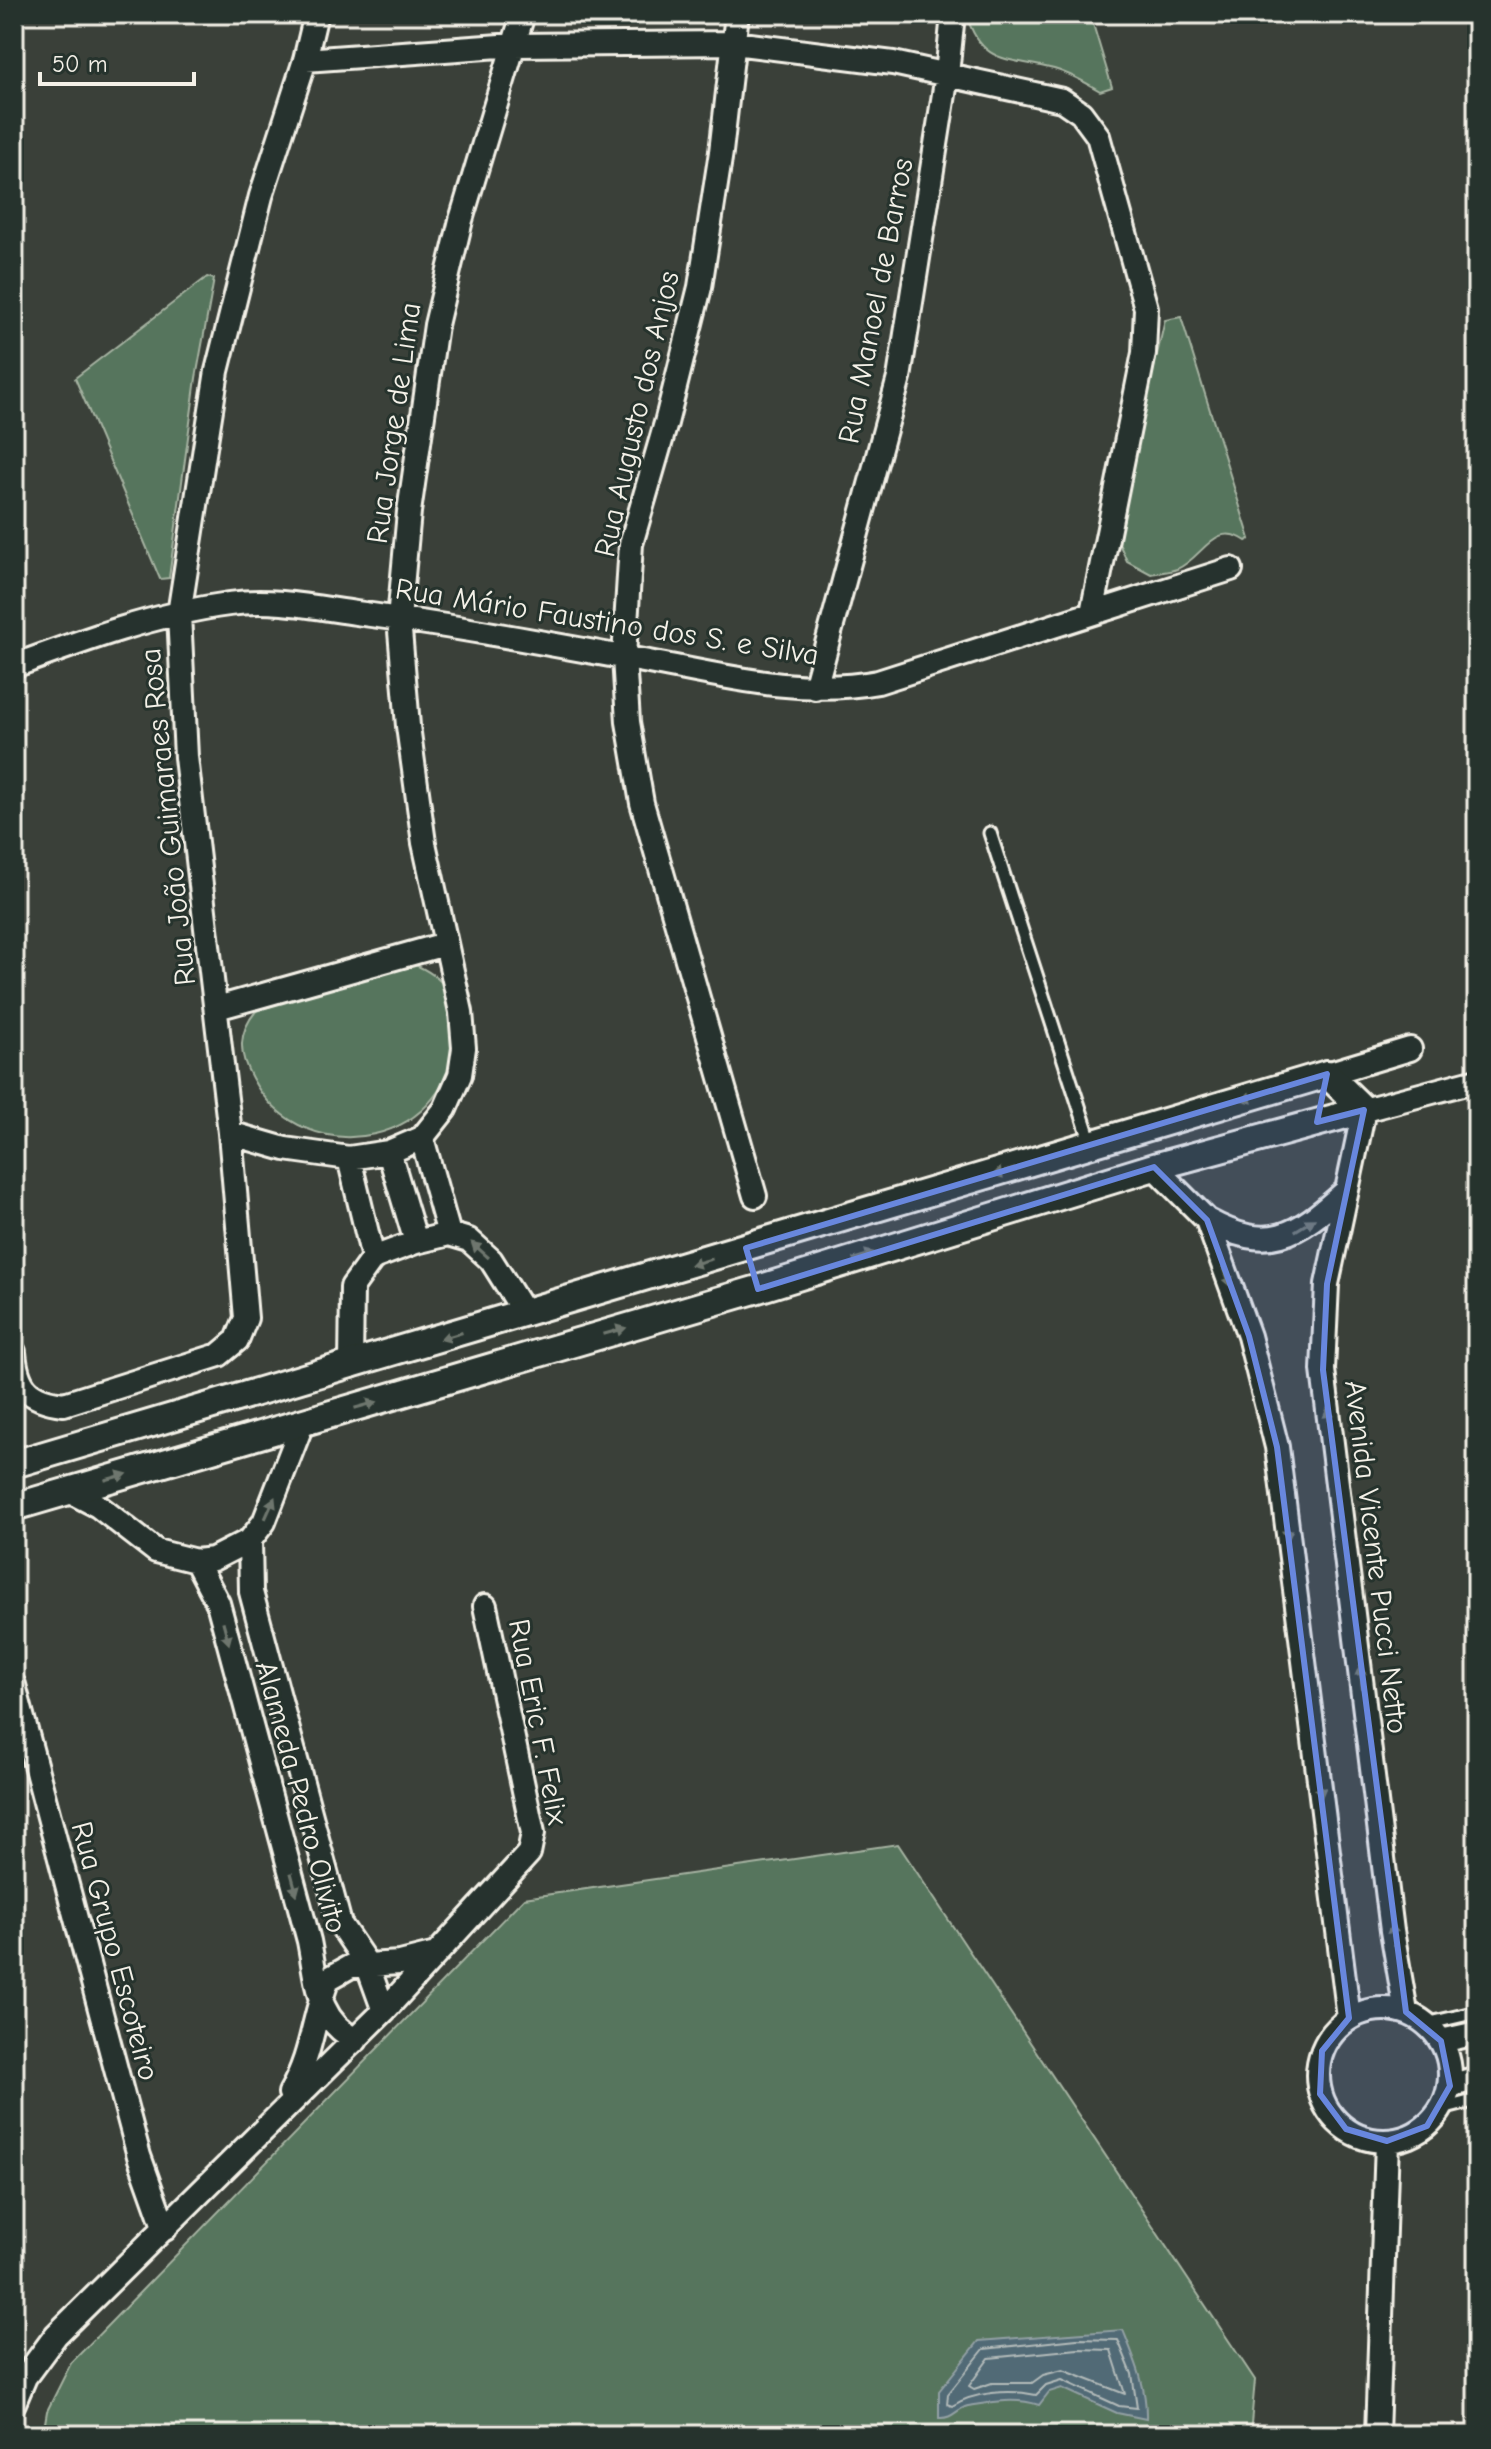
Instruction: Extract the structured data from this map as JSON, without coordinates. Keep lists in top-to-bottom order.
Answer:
{
  "streets": {
    "street": [
      "Rua Manoel de Barros",
      "Rua Augusto dos Anjos",
      "Rua Jorge de Lima",
      "Rua Mário Faustino dos S. e Silva",
      "Rua João Guimaraes Rosa",
      "Avenida Vicente Pucci Netto",
      "Rua Eric F. Felix",
      "Alameda Pedro Olivito",
      "Rua Grupo Escoteiro"
    ]
  },
  "crossings": [
    ["Rua Manoel de Barros", "Rua Mário Faustino dos S. e Silva"],
    ["Rua Augusto dos Anjos", "Rua Mário Faustino dos S. e Silva"],
    ["Rua Jorge de Lima", "Rua Mário Faustino dos S. e Silva"],
    ["Rua Mário Faustino dos S. e Silva", "Rua João Guimaraes Rosa"],
    ["Rua Eric F. Felix", "Alameda Pedro Olivito"]
  ],
  "scale_bar": "50 m"
}
